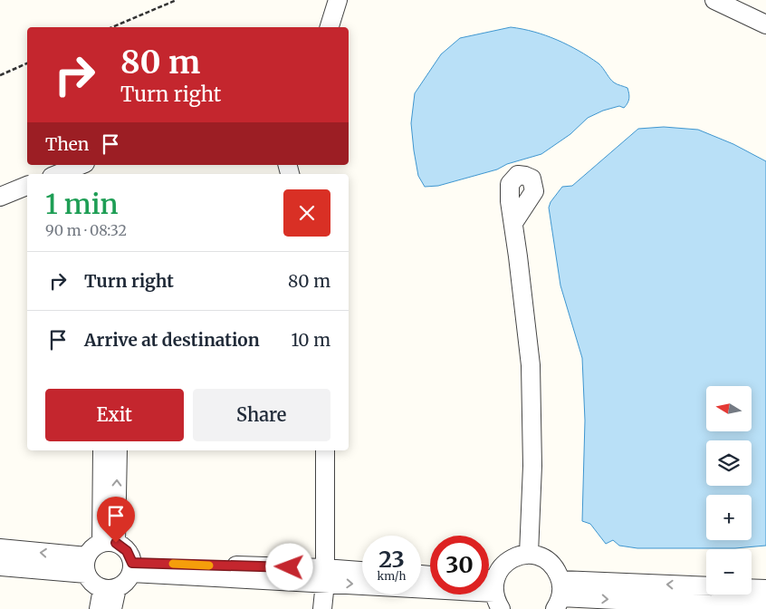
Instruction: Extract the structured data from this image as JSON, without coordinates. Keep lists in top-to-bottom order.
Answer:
{
  "north": "left",
  "page": {
    "turn": ["80 m", "Turn right"],
    "then": "Then",
    "heading": ["1 min", "90 m · 08:32"],
    "list": [
      {
        "name": "Turn right",
        "value": "80 m"
      },
      {
        "name": "Arrive at destination",
        "value": "10 m"
      }
    ],
    "buttons": ["Exit", "Share"],
    "map_buttons": ["+", "−"],
    "speed": "23 km/h",
    "limit": "30"
  }
}
